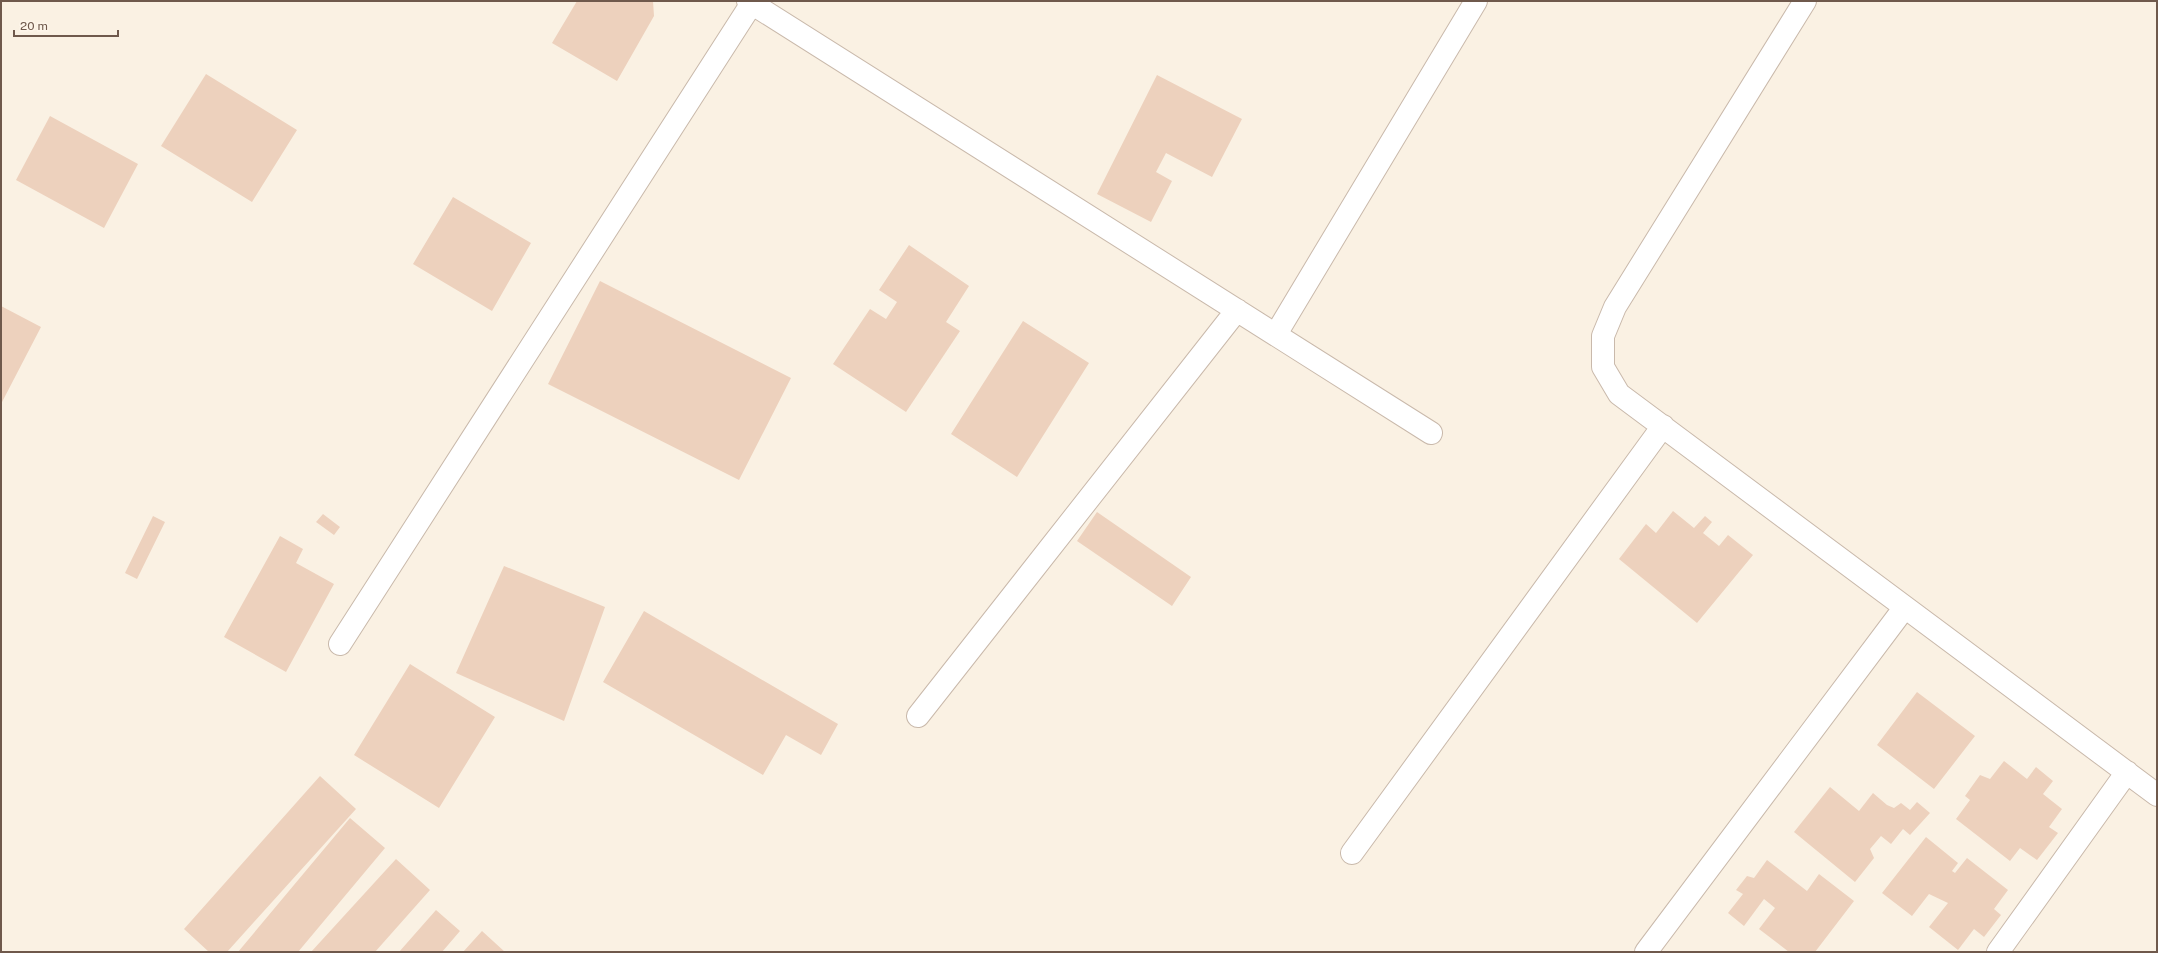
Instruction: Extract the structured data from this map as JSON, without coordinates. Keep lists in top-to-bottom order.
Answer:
{
  "scale_bar": "20 m"
}
